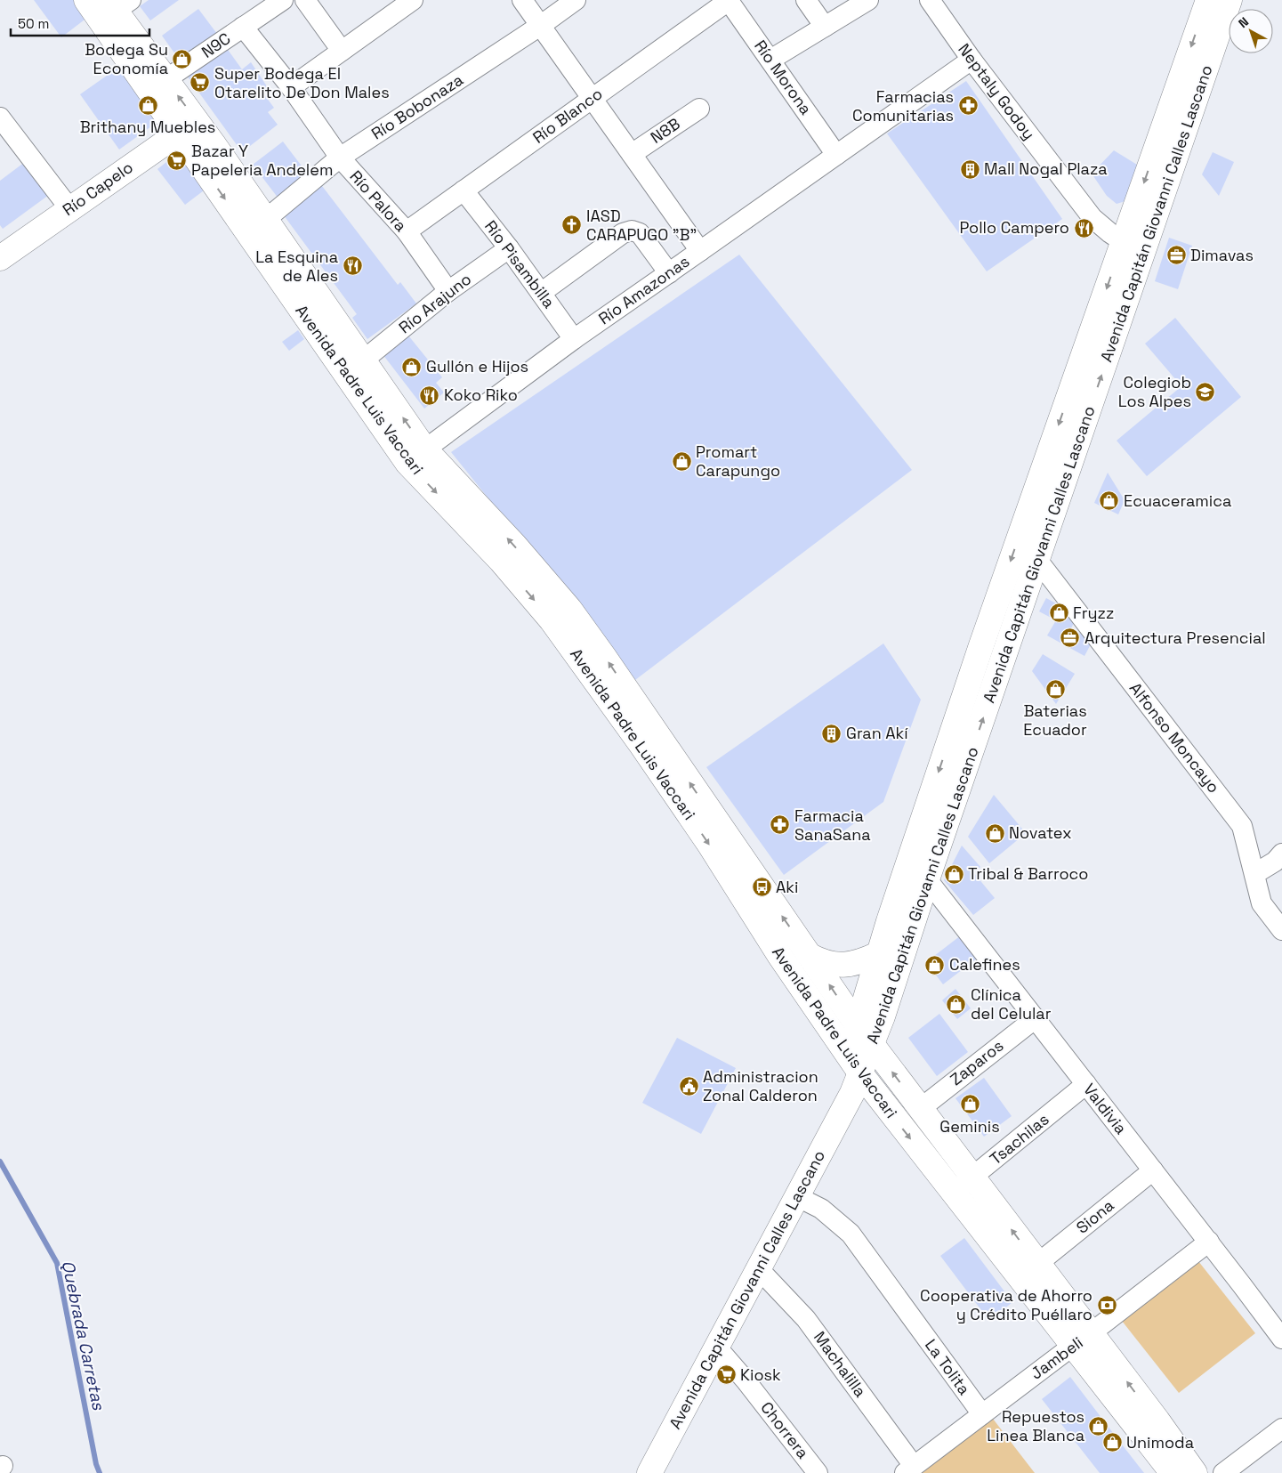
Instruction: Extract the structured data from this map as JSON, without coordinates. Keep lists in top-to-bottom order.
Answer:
{
  "streets": {
    "main road": ["Río Capelo", "Avenida Capitán Giovanni Calles Lascano", "Avenida Padre Luis Vaccari"],
    "street": [
      "N9C",
      "Río Morona",
      "Neptaly Godoy",
      "Río Bobonaza",
      "Río Blanco",
      "N8B",
      "Río Palora",
      "Río Pisambilla",
      "Río Amazonas",
      "Río Arajuno",
      "Alfonso Moncayo",
      "Zaparos",
      "Valdivia",
      "Tsachilas",
      "Siona",
      "Jambeli",
      "Machalilla",
      "La Tolita",
      "Chorrera"
    ]
  },
  "crossings": [
    ["N9C", "Río Palora"],
    ["N9C", "Avenida Padre Luis Vaccari"],
    ["Río Morona", "Río Blanco"],
    ["Río Morona", "Río Amazonas"],
    ["Neptaly Godoy", "Avenida Capitán Giovanni Calles Lascano"],
    ["Neptaly Godoy", "Río Amazonas"],
    ["Río Bobonaza", "Río Palora"],
    ["Río Bobonaza", "Avenida Padre Luis Vaccari"],
    ["Río Blanco", "Río Palora"],
    ["Río Blanco", "Río Pisambilla"],
    ["Río Capelo", "Avenida Padre Luis Vaccari"],
    ["Río Palora", "Río Arajuno"],
    ["Avenida Capitán Giovanni Calles Lascano", "Avenida Padre Luis Vaccari"],
    ["Avenida Capitán Giovanni Calles Lascano", "Alfonso Moncayo"],
    ["Avenida Capitán Giovanni Calles Lascano", "Valdivia"],
    ["Avenida Capitán Giovanni Calles Lascano", "Machalilla"],
    ["Avenida Capitán Giovanni Calles Lascano", "La Tolita"],
    ["Avenida Capitán Giovanni Calles Lascano", "Chorrera"],
    ["Río Pisambilla", "Río Amazonas"],
    ["Río Pisambilla", "Río Arajuno"],
    ["Río Amazonas", "Avenida Padre Luis Vaccari"],
    ["Río Arajuno", "Avenida Padre Luis Vaccari"],
    ["Avenida Padre Luis Vaccari", "Zaparos"],
    ["Avenida Padre Luis Vaccari", "Tsachilas"],
    ["Avenida Padre Luis Vaccari", "Siona"],
    ["Avenida Padre Luis Vaccari", "Jambeli"],
    ["Zaparos", "Valdivia"],
    ["Valdivia", "Tsachilas"],
    ["Valdivia", "Siona"],
    ["Valdivia", "Jambeli"],
    ["Jambeli", "Machalilla"],
    ["Jambeli", "La Tolita"]
  ],
  "water": ["Quebrada Carretas"],
  "places": {
    "shop": [
      "Bodega Su Economía",
      "Brithany Muebles",
      "Gullón e Hijos",
      "Promart Carapungo",
      "Ecuaceramica",
      "Fryzz",
      "Baterias Ecuador",
      "Novatex",
      "Tribal & Barroco",
      "Calefines",
      "Clínica del Celular",
      "Geminis",
      "Repuestos Linea Blanca",
      "Unimoda"
    ],
    "supermarket": ["Super Bodega El Otarelito De Don Males", "Bazar Y Papeleria Andelem", "Kiosk"],
    "pharmacy": ["Farmacias Comunitarias", "Farmacia SanaSana"],
    "building": ["Mall Nogal Plaza", "Gran Akí"],
    "church": ["IASD CARAPUGO \"B\""],
    "restaurant": ["Pollo Campero", "La Esquina de Ales", "Koko Riko"],
    "office": ["Dimavas", "Arquitectura Presencial"],
    "school or university": ["Colegiob Los Alpes"],
    "bus stop": ["Aki"],
    "public building": ["Administracion Zonal Calderon"],
    "bank": ["Cooperativa de Ahorro y Crédito Puéllaro"]
  },
  "scale_bar": "50 m",
  "north": "top left"
}
